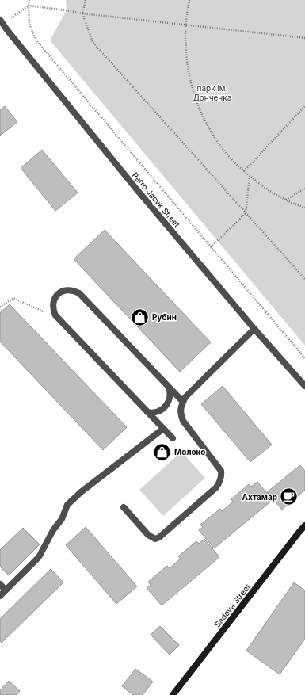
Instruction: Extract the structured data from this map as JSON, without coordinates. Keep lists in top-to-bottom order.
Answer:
{
  "streets": {
    "main road": ["Sadova Street"],
    "street": ["Petro Jacyk Street"]
  },
  "parks": ["парк ім. Донченка"],
  "places": {
    "shop": ["Рубин", "Молоко"],
    "cafe": ["Ахтамар"]
  }
}
